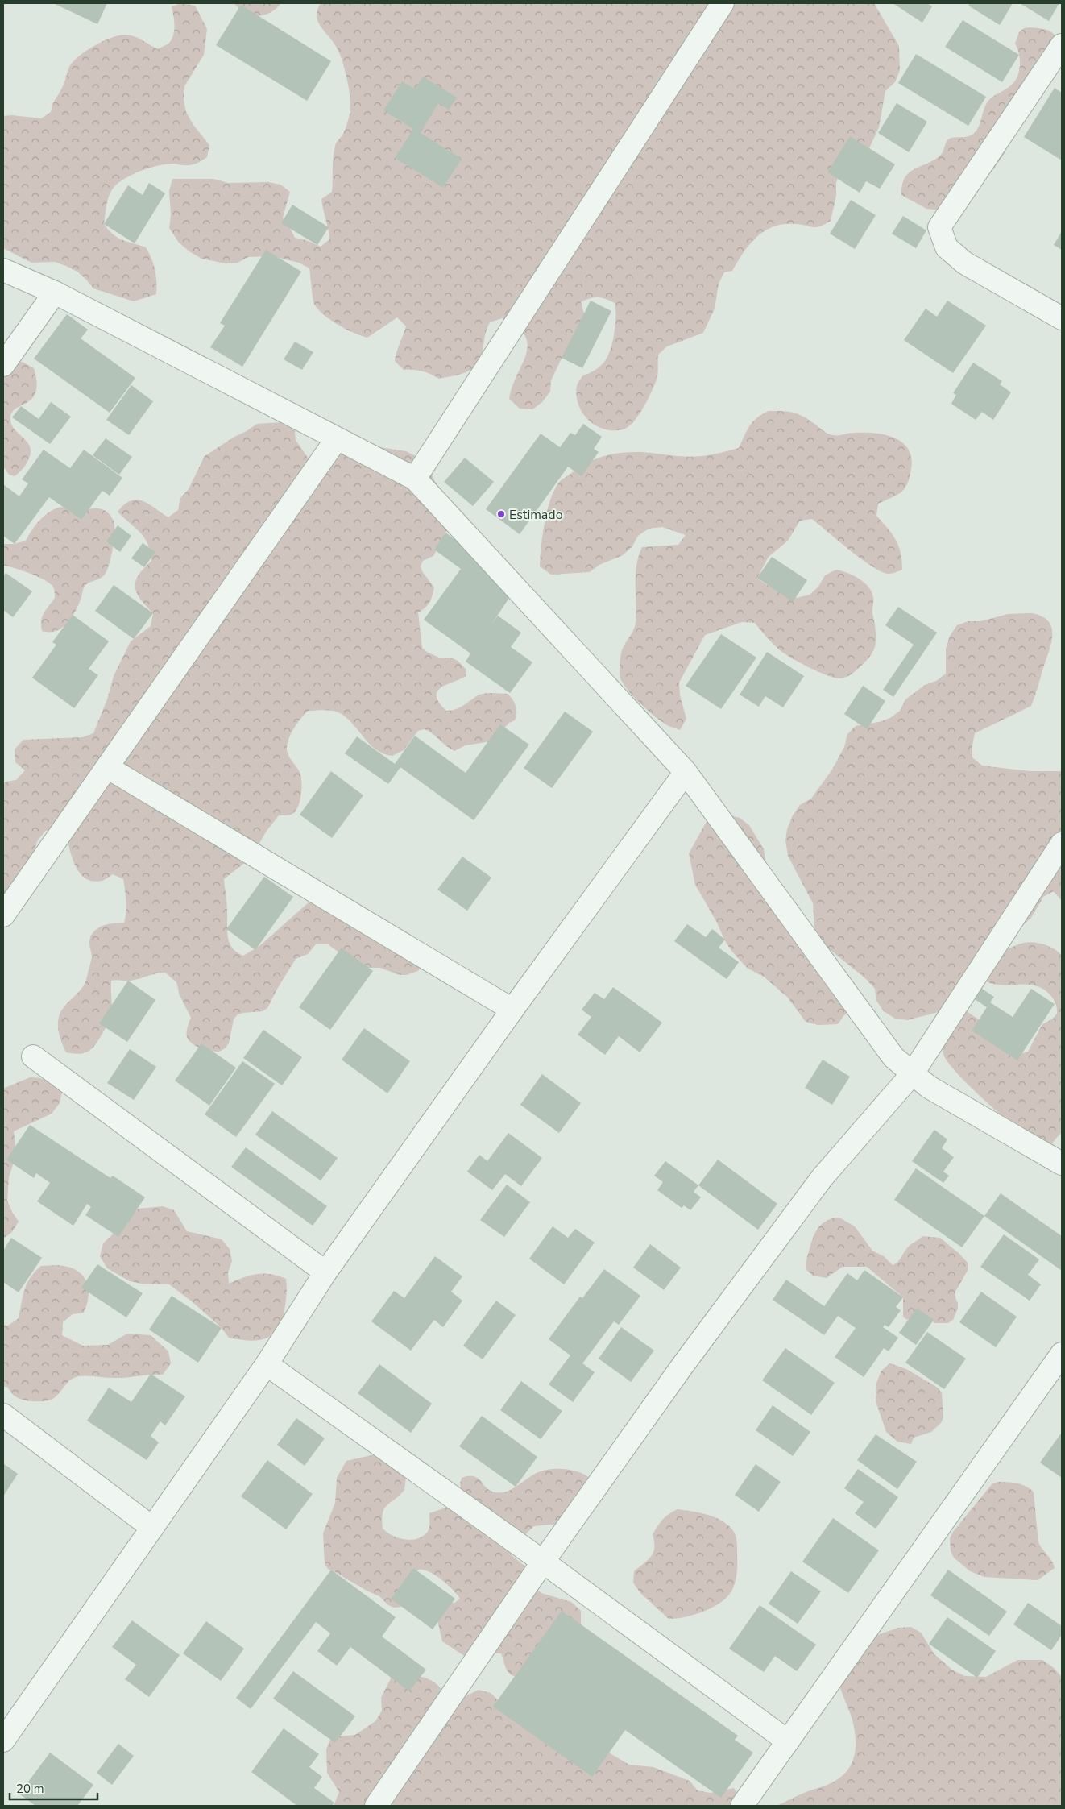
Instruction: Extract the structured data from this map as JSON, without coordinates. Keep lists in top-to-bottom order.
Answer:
{
  "places": ["Estimado"],
  "scale_bar": "20 m"
}
